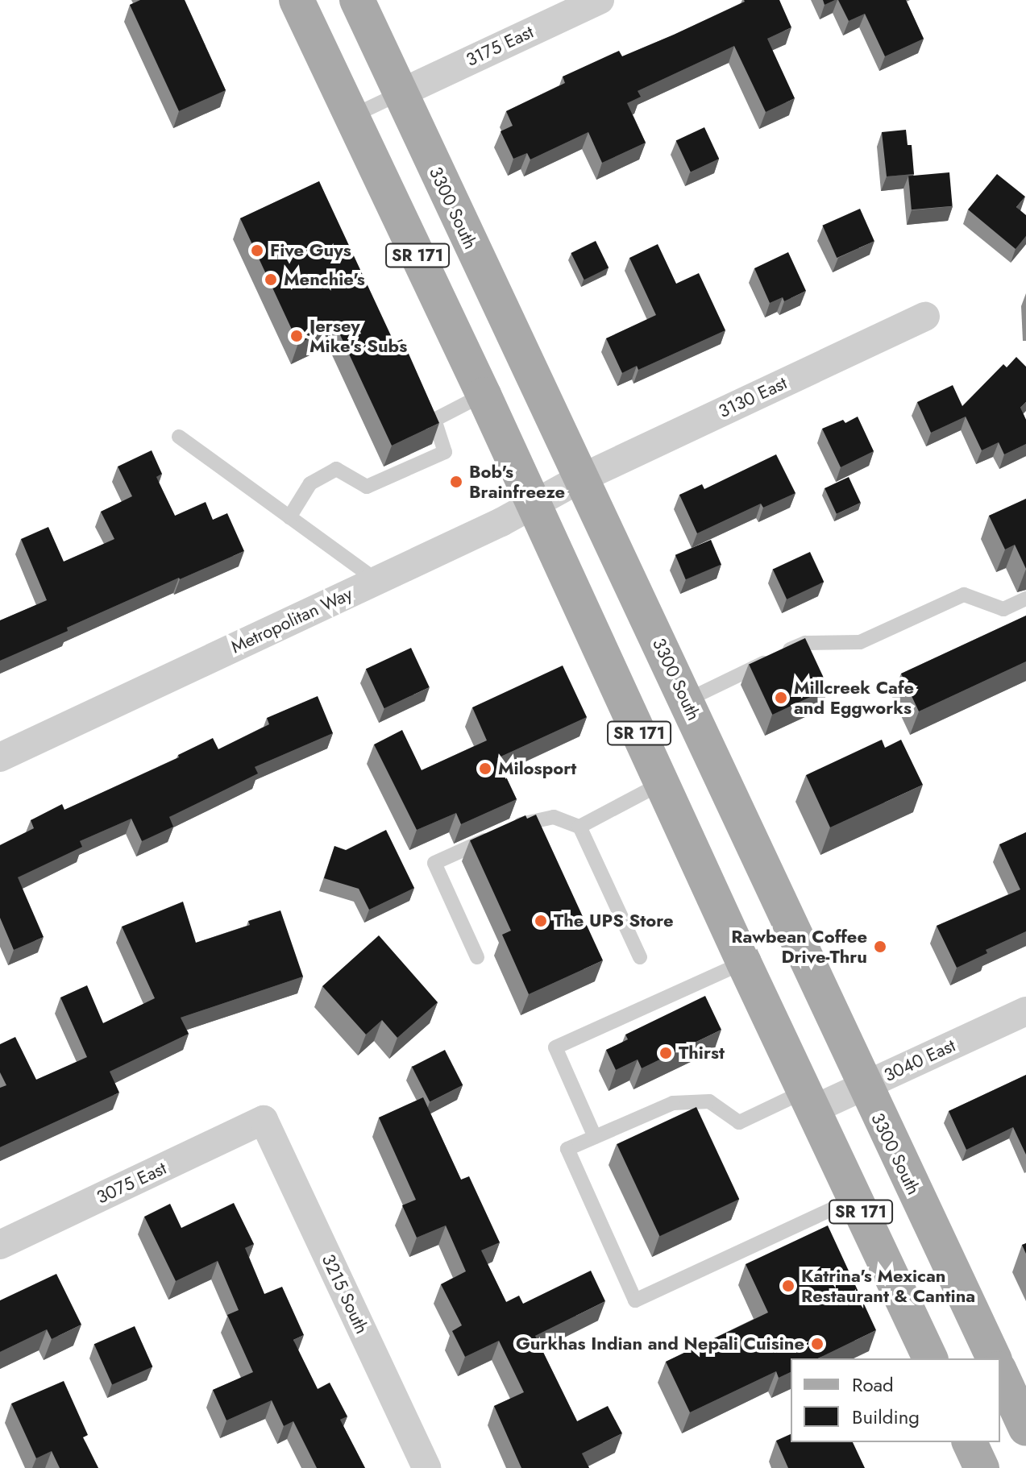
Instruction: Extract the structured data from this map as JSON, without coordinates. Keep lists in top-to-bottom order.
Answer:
{
  "streets": {
    "main road": ["3300 South", "SR 171"],
    "street": [
      "3175 East",
      "3130 East",
      "Metropolitan Way",
      "3040 East",
      "3075 East",
      "3215 South"
    ]
  },
  "crossings": [
    ["3175 East", "3300 South"],
    ["3300 South", "3130 East"],
    ["3300 South", "Metropolitan Way"],
    ["3300 South", "3040 East"],
    ["SR 171", "Metropolitan Way"],
    ["SR 171", "3040 East"],
    ["3130 East", "Metropolitan Way"],
    ["3075 East", "3215 South"]
  ],
  "places": [
    "Five Guys",
    "Menchie's",
    "Jersey Mike's Subs",
    "Bob's Brainfreeze",
    "Millcreek Cafe and Eggworks",
    "Milosport",
    "The UPS Store",
    "Rawbean Coffee Drive-Thru",
    "Thirst",
    "Katrina's Mexican Restaurant & Cantina",
    "Gurkhas Indian and Nepali Cuisine"
  ],
  "legend": ["Road", "Building"]
}
